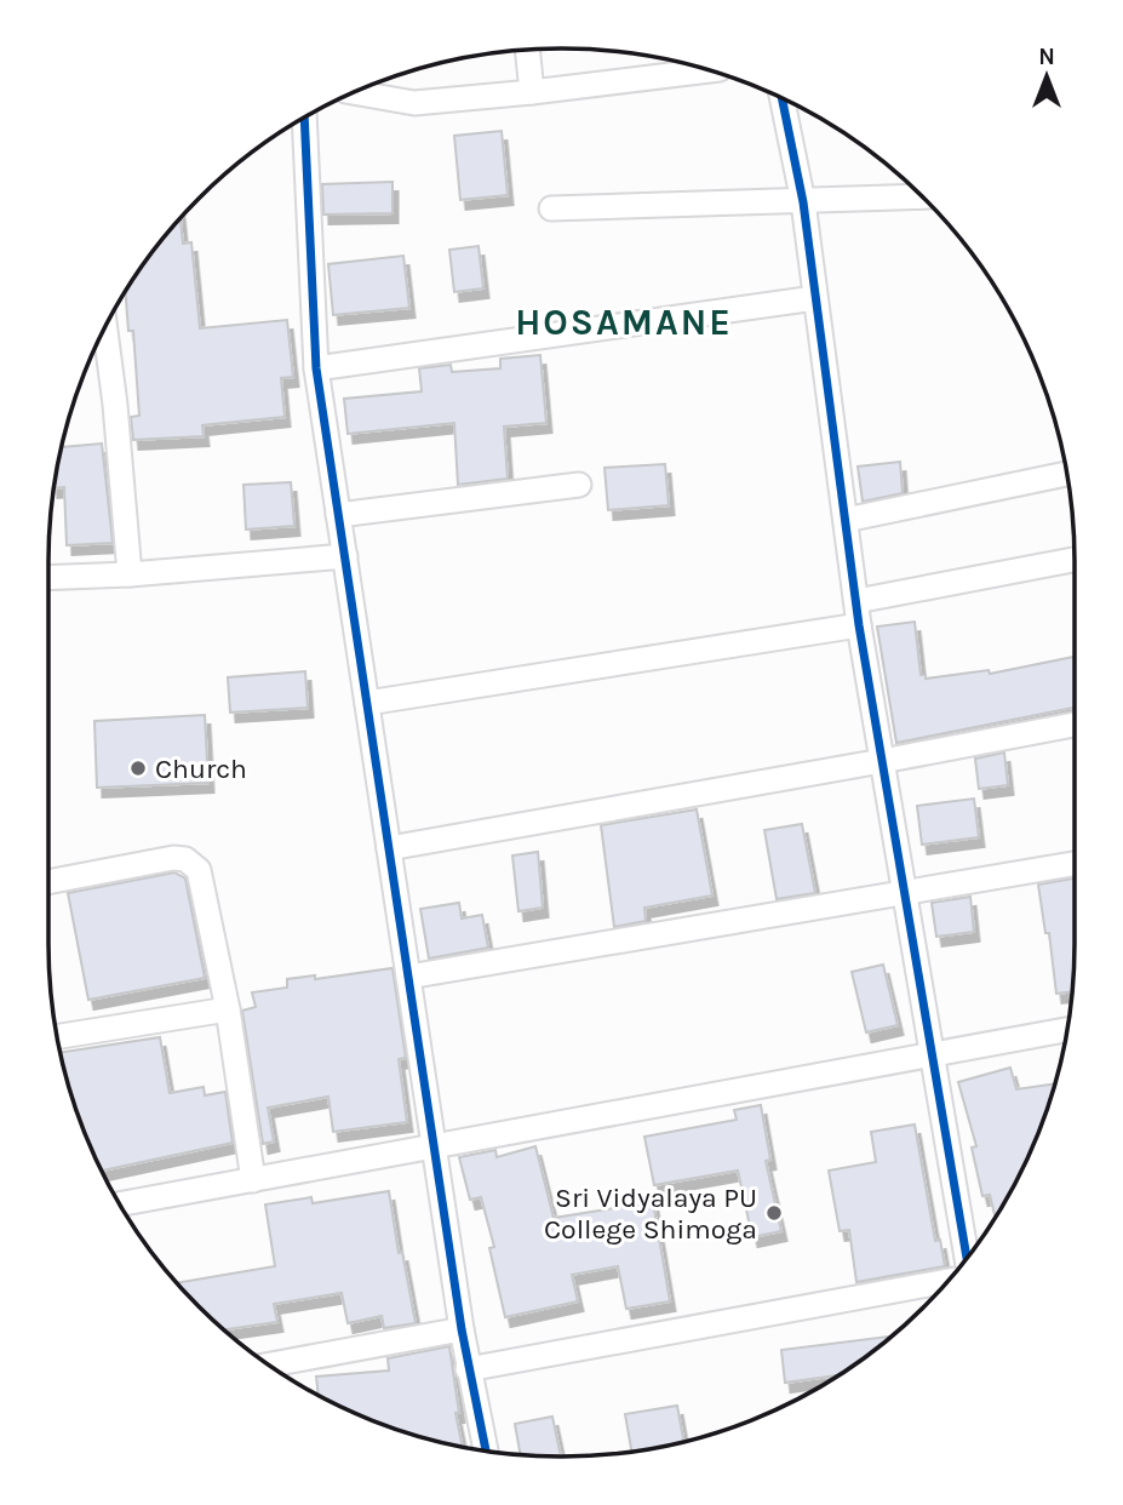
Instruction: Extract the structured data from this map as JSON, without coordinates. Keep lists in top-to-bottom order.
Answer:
{
  "districts": ["HOSAMANE"],
  "places": ["Church", "Sri Vidyalaya PU College Shimoga"],
  "north": "top"
}
